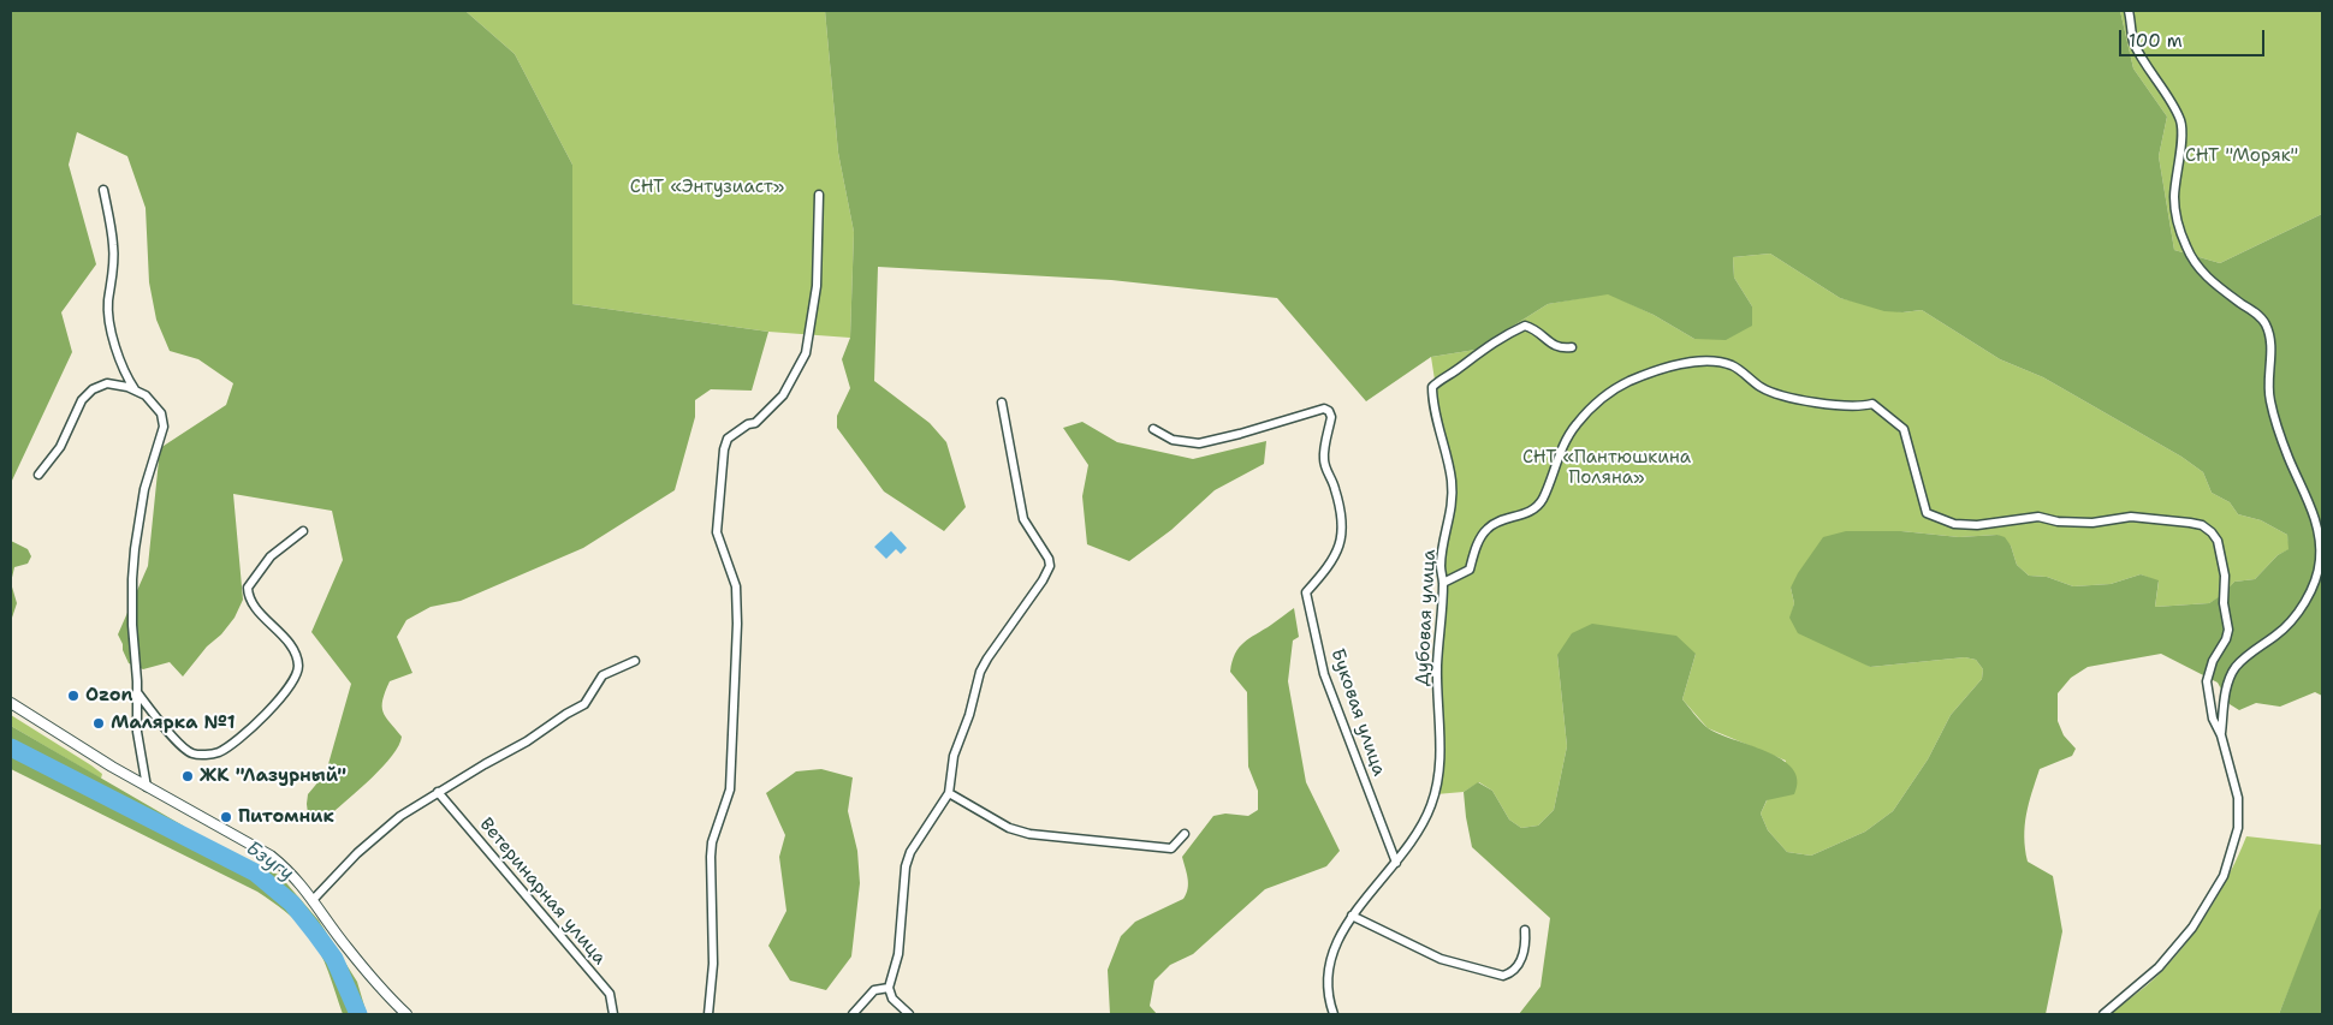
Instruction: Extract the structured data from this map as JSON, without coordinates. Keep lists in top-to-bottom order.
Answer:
{
  "streets": {
    "street": ["Дубовая улица", "Буковая улица", "Ветеринарная улица"]
  },
  "crossings": [
    ["Дубовая улица", "Буковая улица"]
  ],
  "water": ["Бзугу"],
  "parks": ["СНТ \"Моряк\"", "СНТ «Энтузиаст»", "СНТ «Пантюшкина Поляна»"],
  "places": [
    "Ozon",
    "Малярка №1",
    "ЖК \"Лазурный\"",
    "Питомник"
  ],
  "scale_bar": "100 m"
}
